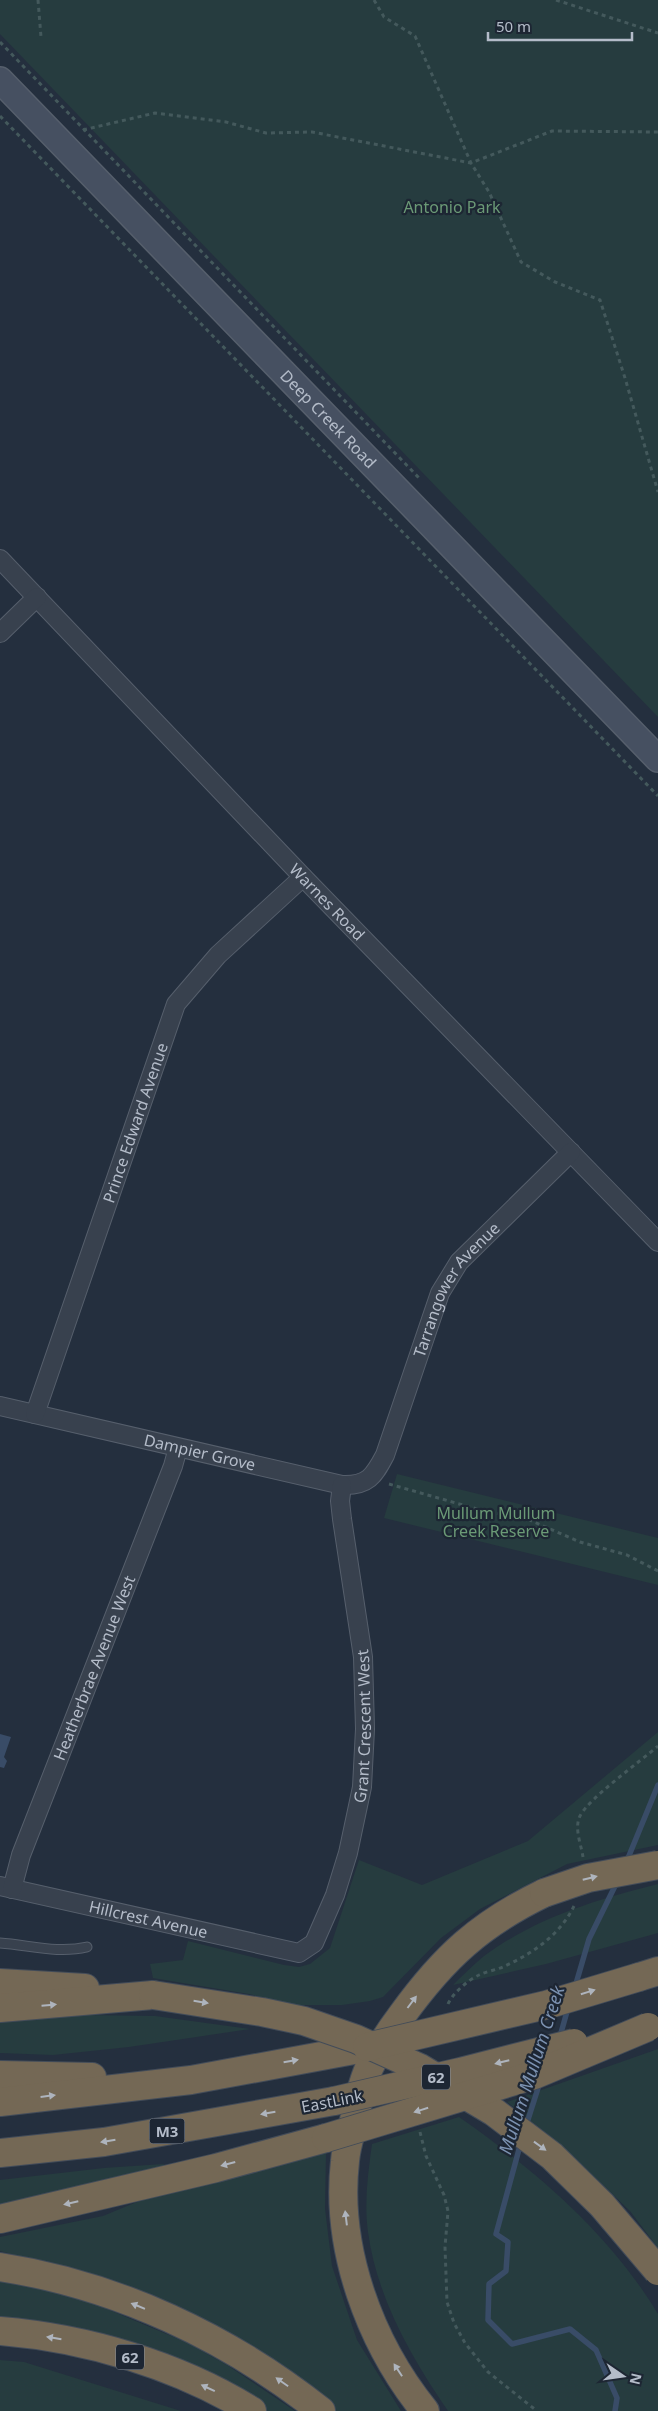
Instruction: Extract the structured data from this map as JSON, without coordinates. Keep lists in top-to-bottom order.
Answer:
{
  "streets": {
    "highway": ["62", "EastLink", "M3"],
    "main road": ["Deep Creek Road"],
    "street": [
      "Warnes Road",
      "Prince Edward Avenue",
      "Tarrangower Avenue",
      "Dampier Grove",
      "Heatherbrae Avenue West",
      "Grant Crescent West",
      "Hillcrest Avenue"
    ]
  },
  "crossings": [
    ["Warnes Road", "Prince Edward Avenue"],
    ["Warnes Road", "Tarrangower Avenue"],
    ["Prince Edward Avenue", "Dampier Grove"],
    ["Tarrangower Avenue", "Dampier Grove"],
    ["Dampier Grove", "Heatherbrae Avenue West"],
    ["Dampier Grove", "Grant Crescent West"],
    ["Heatherbrae Avenue West", "Hillcrest Avenue"],
    ["Grant Crescent West", "Hillcrest Avenue"]
  ],
  "water": ["Mullum Mullum Creek"],
  "parks": ["Antonio Park", "Mullum Mullum Creek Reserve"],
  "scale_bar": "50 m",
  "north": "right"
}
